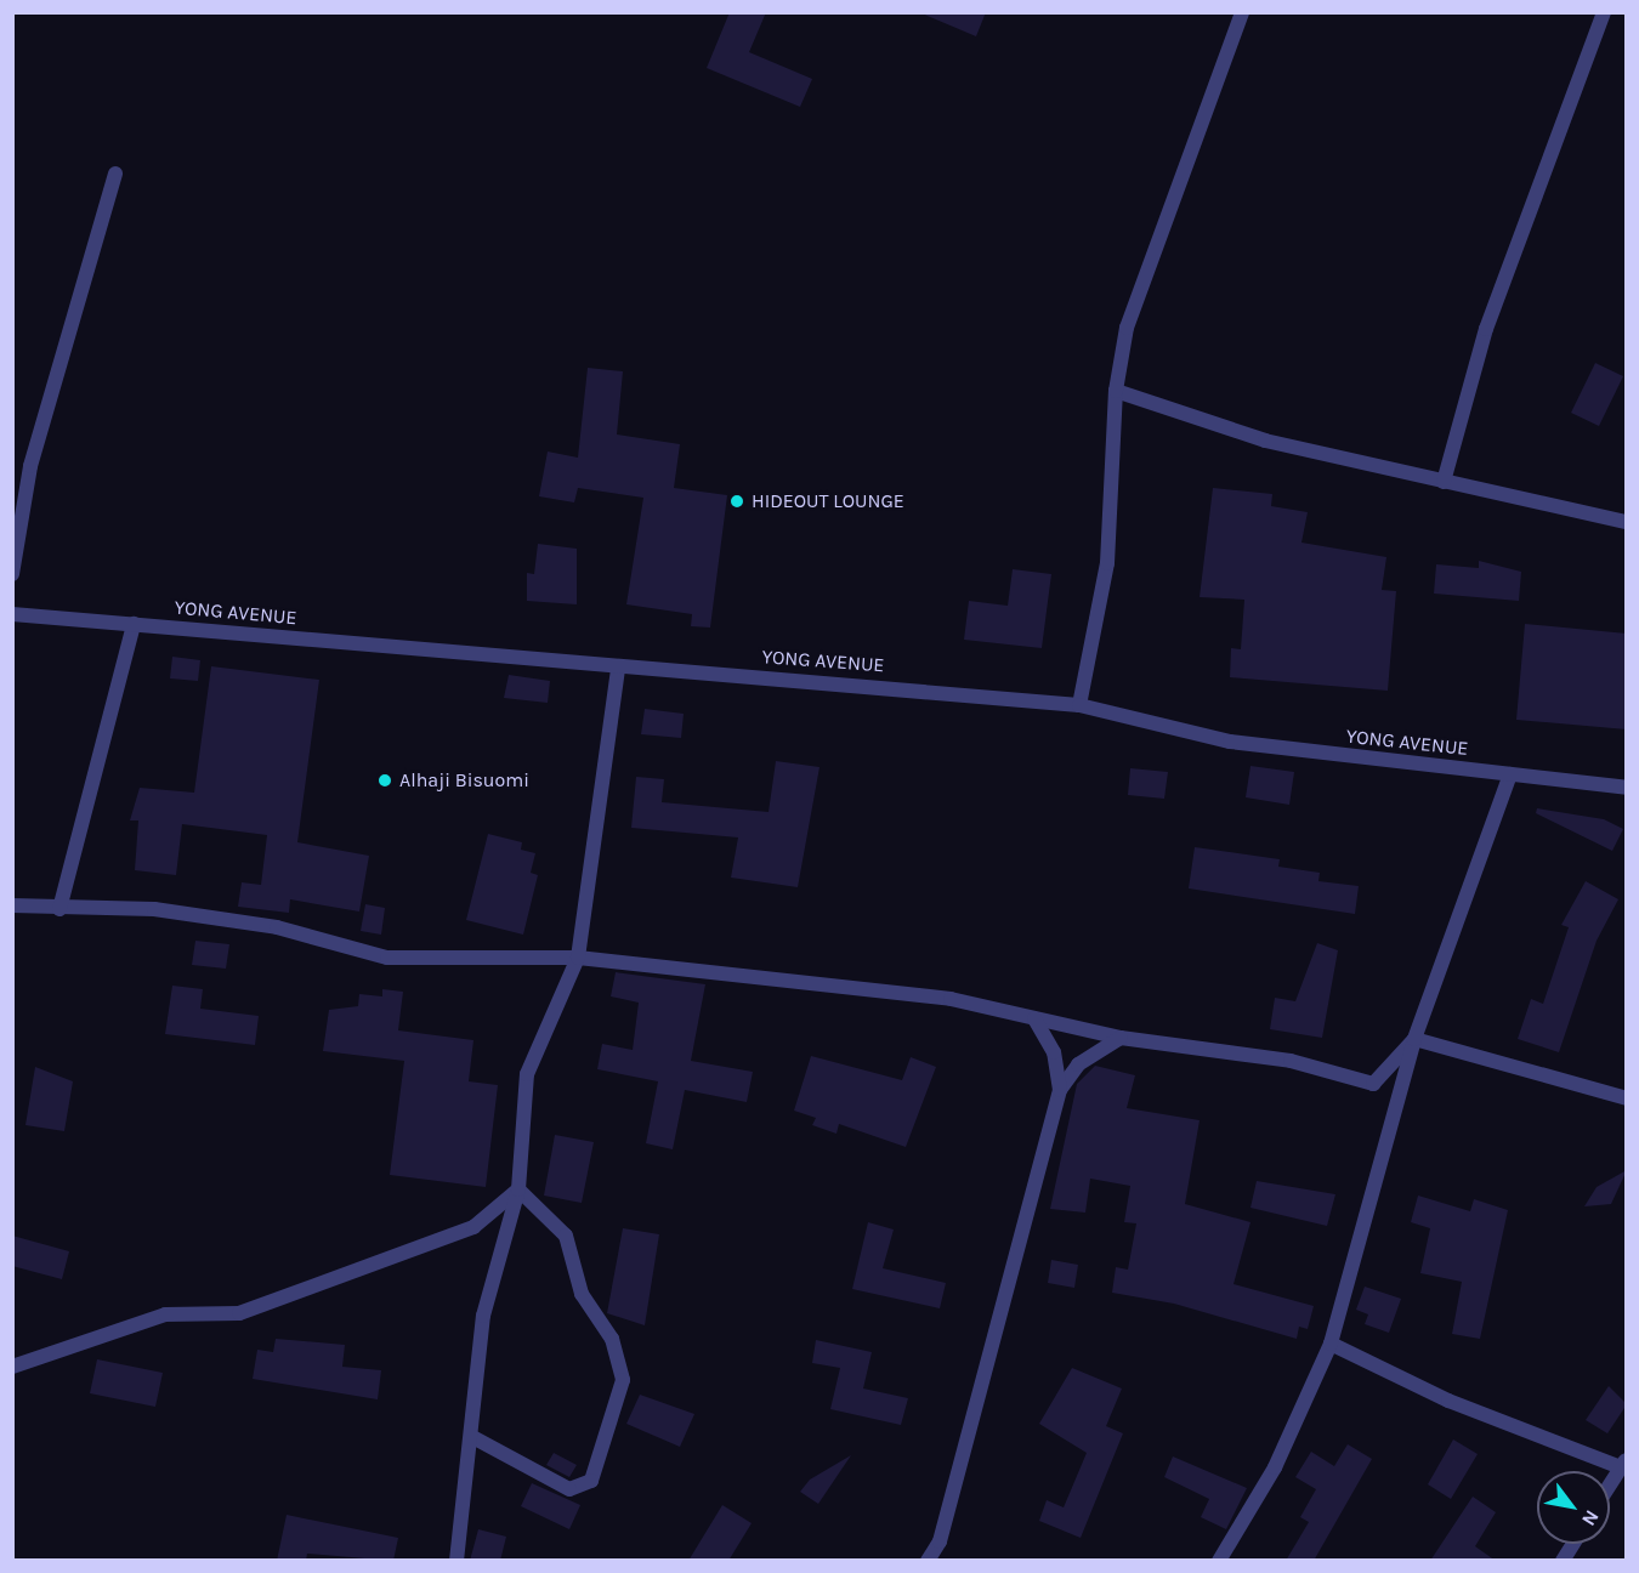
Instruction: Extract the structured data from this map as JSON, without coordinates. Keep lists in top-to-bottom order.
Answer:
{
  "streets": {
    "street": ["YONG AVENUE"]
  },
  "places": ["HIDEOUT LOUNGE", "Alhaji Bisuomi"],
  "north": "bottom right"
}
